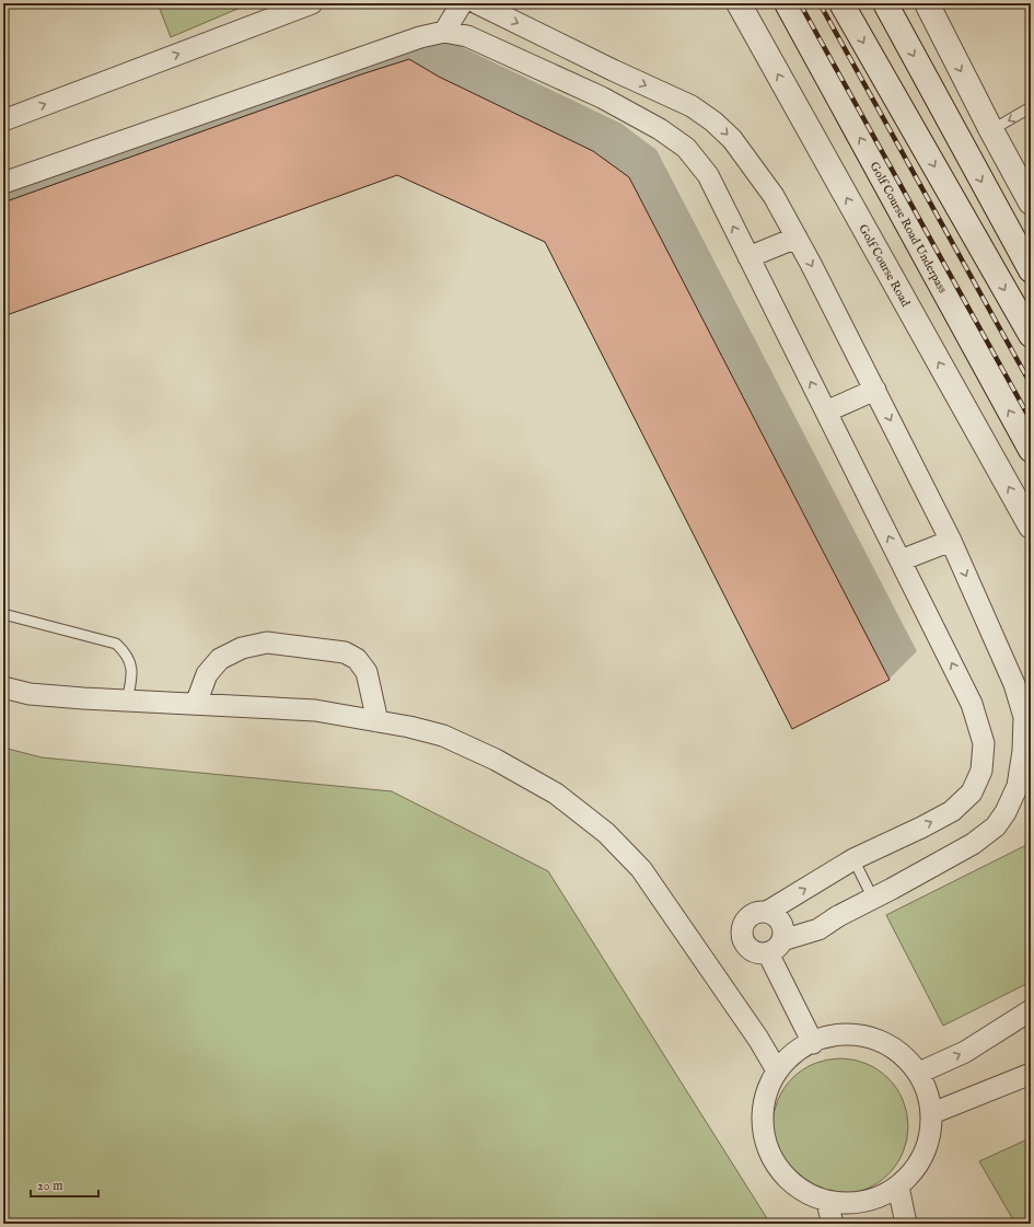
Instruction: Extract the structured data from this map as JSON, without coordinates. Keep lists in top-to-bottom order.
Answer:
{
  "streets": {
    "main road": ["Golf Course Road Underpass", "Golf Course Road"]
  },
  "scale_bar": "20 m"
}
